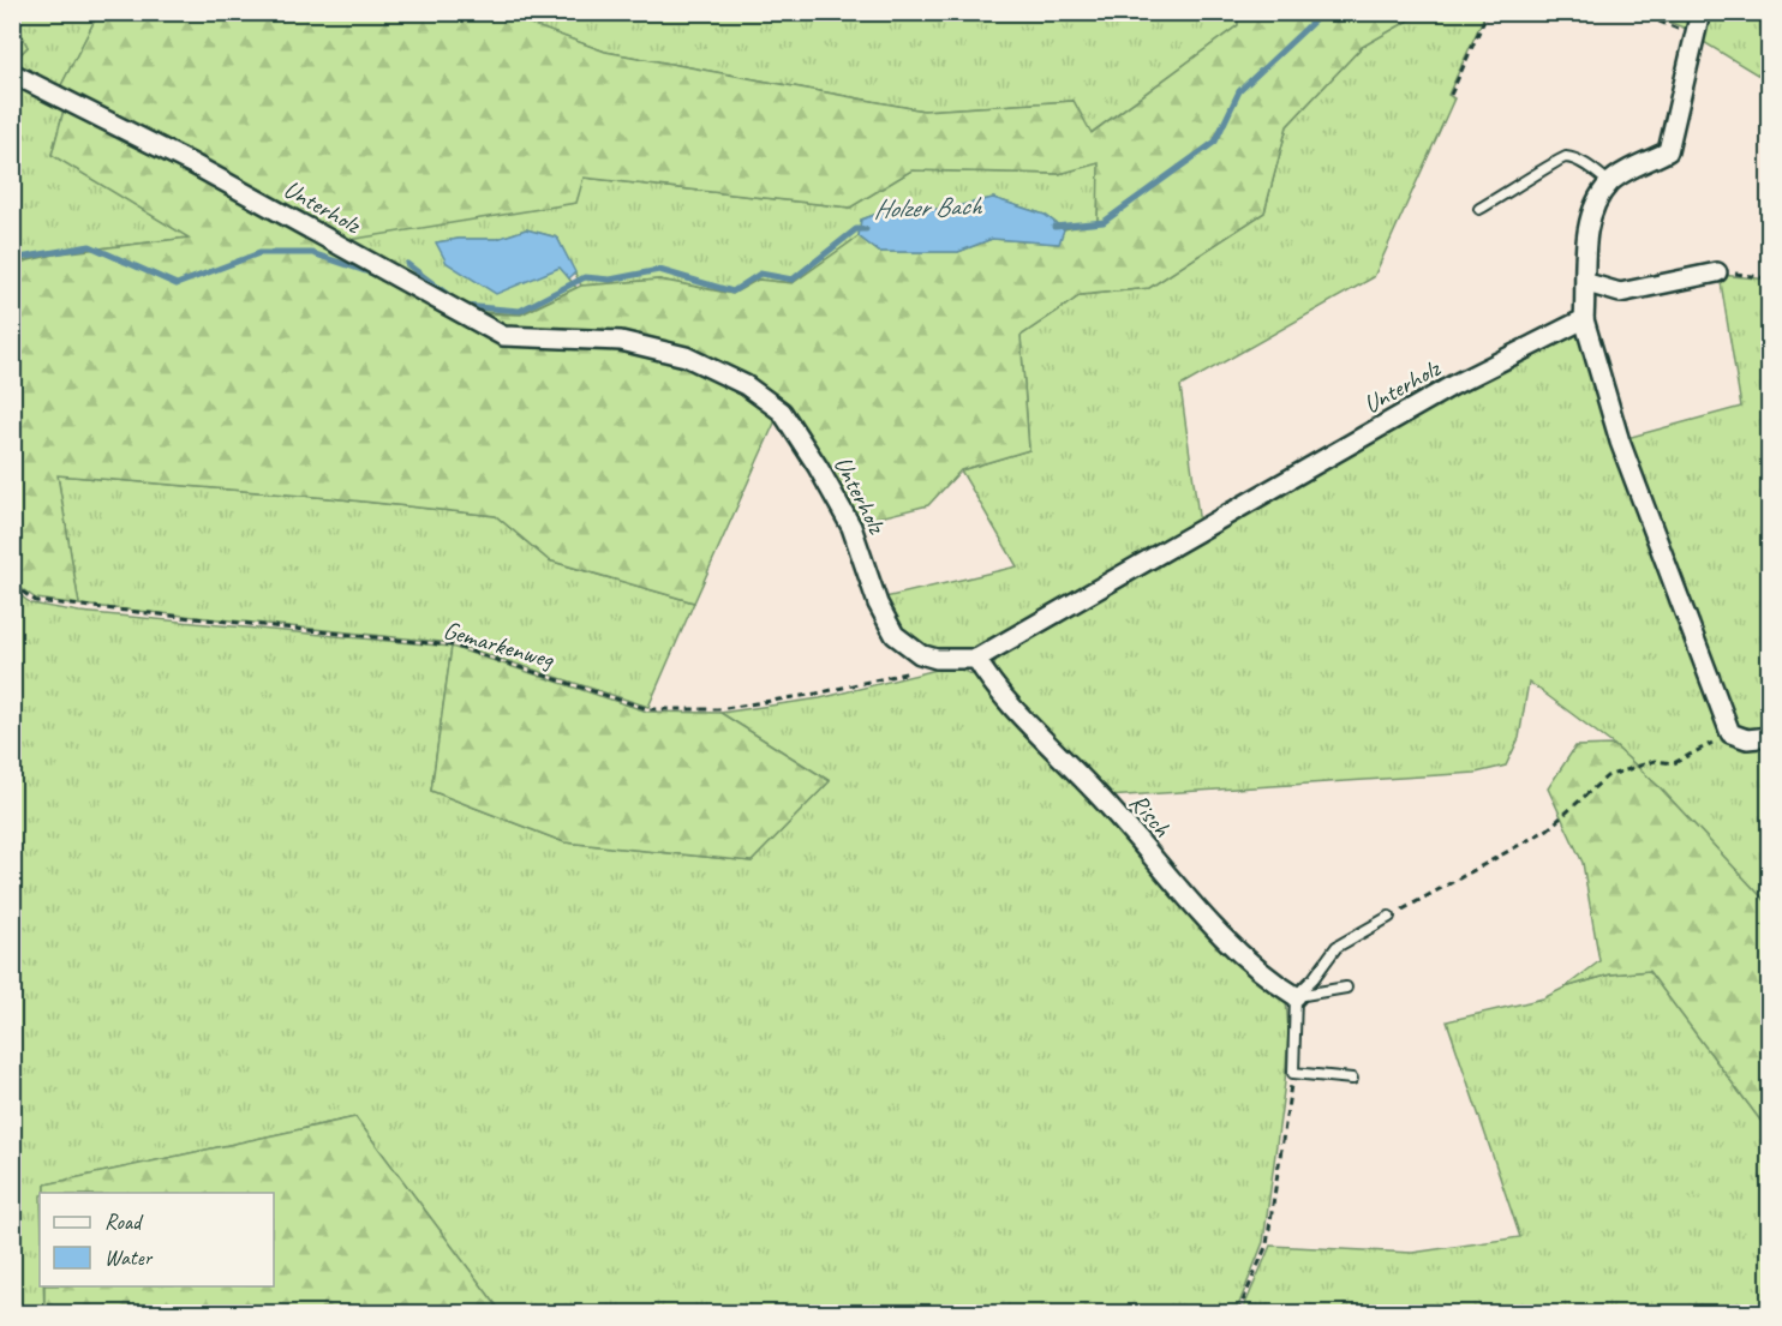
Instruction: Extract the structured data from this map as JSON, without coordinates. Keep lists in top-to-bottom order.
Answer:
{
  "streets": {
    "street": ["Unterholz", "Risch"],
    "path": ["Gemarkenweg"]
  },
  "crossings": [
    ["Unterholz", "Gemarkenweg"],
    ["Unterholz", "Risch"]
  ],
  "water": ["Holzer Bach"],
  "legend": ["Road", "Water"]
}
